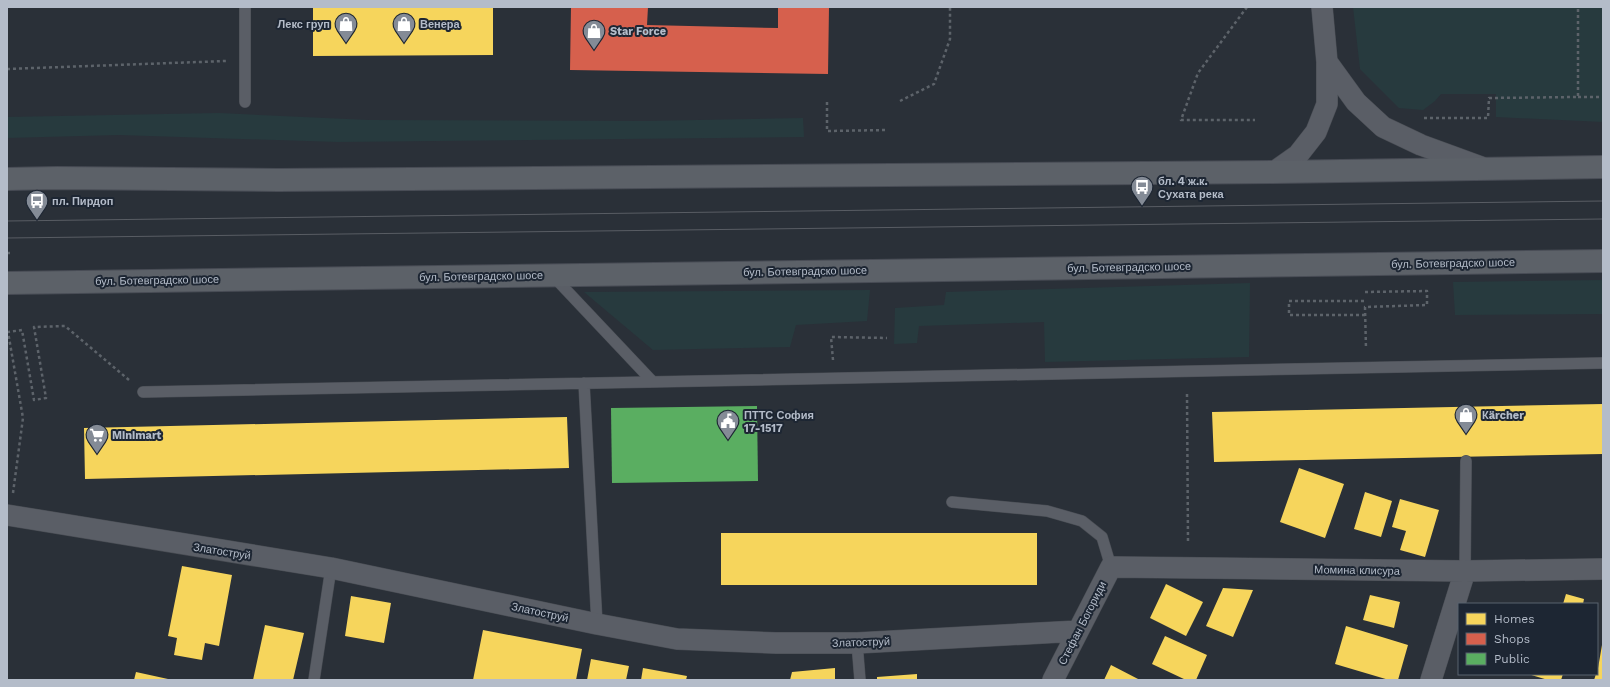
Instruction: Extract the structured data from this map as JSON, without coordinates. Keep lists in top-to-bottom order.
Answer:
{
  "streets": {
    "main road": ["бул. Ботевградско шосе"],
    "street": ["Златоструй", "Момина клисура", "Стефан Богориди"]
  },
  "crossings": [
    ["Златоструй", "Стефан Богориди"],
    ["Момина клисура", "Стефан Богориди"]
  ],
  "places": {
    "shop": [
      "Лекс груп",
      "Венера",
      "Star Force",
      "Кärcher"
    ],
    "bus stop": ["бл. 4 ж.к. Сухата река", "пл. Пирдоп"],
    "public building": ["ПТТС София 17-1517"],
    "supermarket": ["Minimart"]
  },
  "legend": ["Homes", "Shops", "Public"]
}
